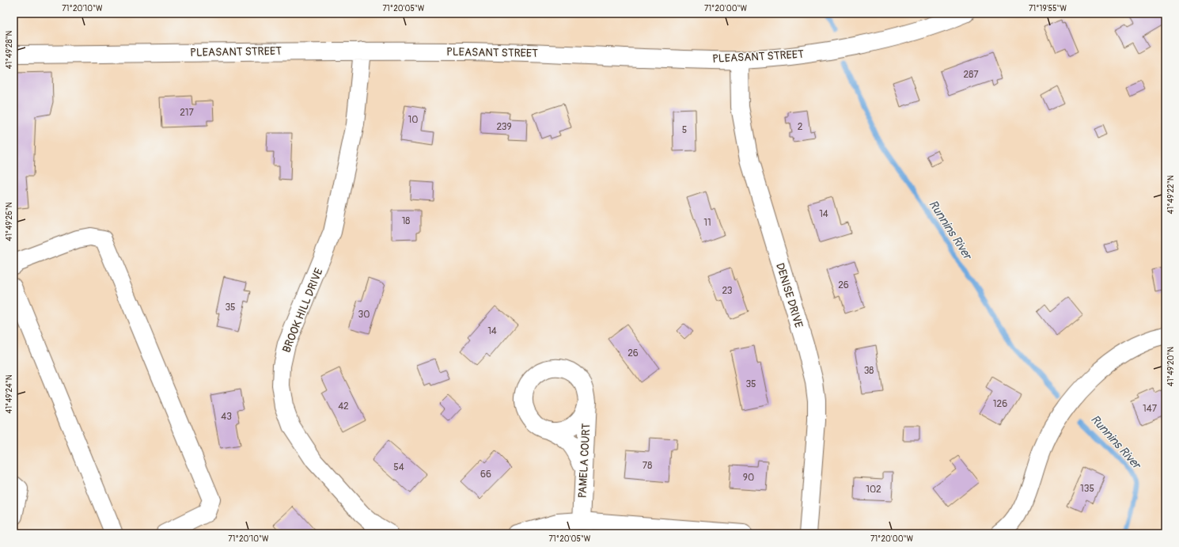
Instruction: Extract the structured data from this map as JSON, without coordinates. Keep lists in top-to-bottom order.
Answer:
{
  "streets": {
    "street": [
      "PLEASANT STREET",
      "DENISE DRIVE",
      "BROOK HILL DRIVE",
      "PAMELA COURT"
    ]
  },
  "crossings": [
    ["PLEASANT STREET", "DENISE DRIVE"],
    ["PLEASANT STREET", "BROOK HILL DRIVE"]
  ],
  "water": ["Runnins River"],
  "house_numbers": [
    "287",
    "217",
    "10",
    "239",
    "2",
    "5",
    "14",
    "18",
    "11",
    "26",
    "23",
    "35",
    "30",
    "14",
    "26",
    "38",
    "35",
    "126",
    "42",
    "147",
    "43",
    "78",
    "54",
    "66",
    "90",
    "135",
    "102"
  ],
  "coordinates": [
    "71°20'10\"W",
    "71°20'05\"W",
    "71°20'00\"W",
    "71°19'55\"W",
    "41°49'28\"N",
    "41°49'22\"N",
    "41°49'26\"N",
    "41°49'20\"N",
    "41°49'24\"N"
  ]
}
